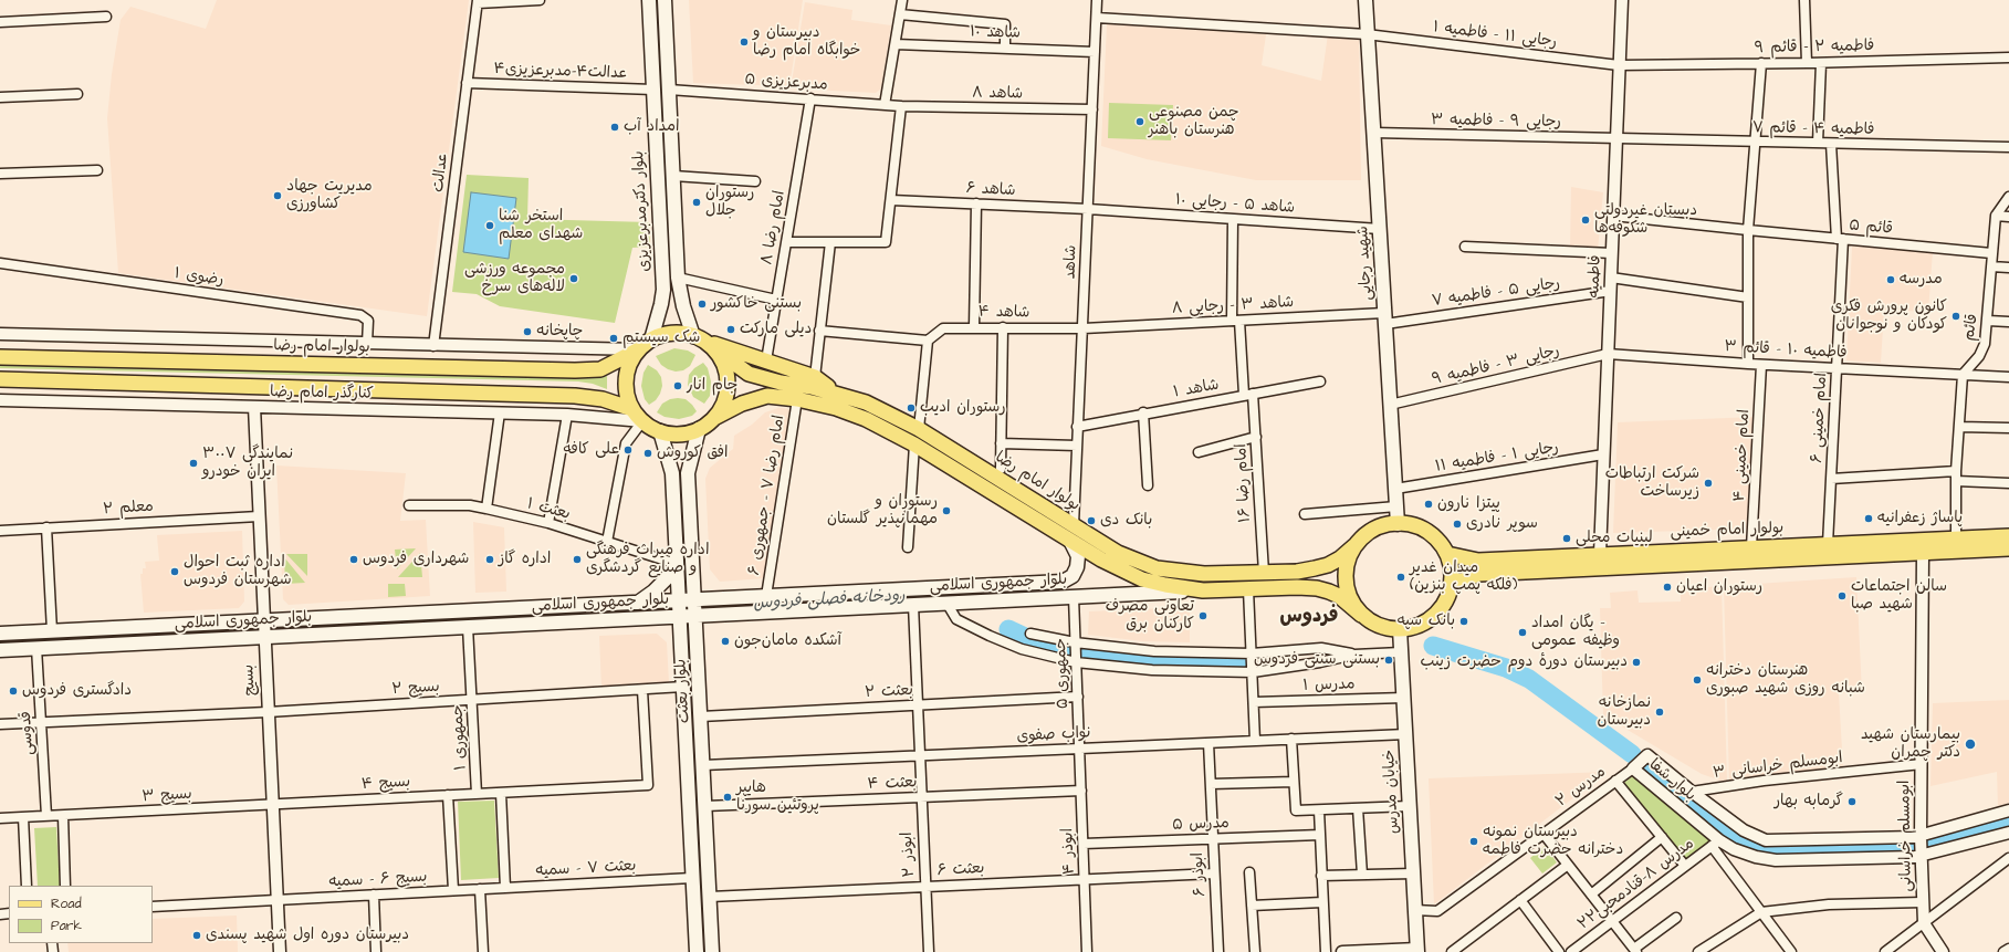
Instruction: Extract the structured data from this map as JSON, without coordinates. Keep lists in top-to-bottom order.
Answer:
{
  "streets": {
    "main road": [
      "بلوار دکترمدبرعزیزی",
      "شهید رجایی",
      "بولوار امام رضا",
      "بولوار امام خمینی",
      "بلوار جمهوری اسلامی",
      "بلوار بعثت",
      "خیابان مدرس"
    ],
    "street": [
      "شاهد ۱۰",
      "رجایی ۱۱ - فاطمیه ۱",
      "فاطمیه ۲ - قائم ۹",
      "عدالت۴-مدبرعزیزی۴",
      "مدبرعزیزی ۵",
      "شاهد ۸",
      "رجایی ۹ - فاطمیه ۳",
      "فاطمیه ۴ - قائم ۷",
      "عدالت",
      "شاهد ۶",
      "شاهد ۵ - رجایی ۱۰",
      "امام رضا ۸",
      "قائم ۵",
      "شاهد",
      "فاطمیه",
      "رضوی ۱",
      "رجایی ۵ - فاطمیه ۷",
      "شاهد ۳ - رجایی ۸",
      "شاهد ۴",
      "قائم",
      "فاطمیه ۱۰ - قائم ۳",
      "رجایی ۳ - فاطمیه ۹",
      "شاهد ۱",
      "کنارگذر امام رضا",
      "امام خمینی ۶",
      "امام خمینی ۴",
      "رجایی ۱ - فاطمیه ۱۱",
      "امام رضا ۱۶",
      "امام رضا ۷ - جمهوری ۶",
      "معلم ۲",
      "بعثت ۱",
      "جمهوری ۵",
      "بسیج",
      "مدرس ۱",
      "بسیج ۲",
      "بعثت ۲",
      "قدوسی",
      "نواب صفوی",
      "جمهوری ۱",
      "ابومسلم خراسانی ۳",
      "بلوار شفا",
      "بسیج ۴",
      "بعثت ۴",
      "مدرس ۲",
      "بسیج ۳",
      "مدرس ۵",
      "ابومسلم خراسانی",
      "ابوذر ۴",
      "ابوذر ۲",
      "بعثت ۷ - سمیه",
      "بعثت ۶",
      "ابوذر ۶",
      "بسیج ۶ - سمیه",
      "مدرس ۸-قنادمحبی۲۲"
    ]
  },
  "crossings": [
    ["شاهد ۱۰", "شاهد"],
    ["رجایی ۱۱ - فاطمیه ۱", "فاطمیه ۲ - قائم ۹"],
    ["رجایی ۱۱ - فاطمیه ۱", "شاهد"],
    ["رجایی ۱۱ - فاطمیه ۱", "شهید رجایی"],
    ["رجایی ۱۱ - فاطمیه ۱", "فاطمیه"],
    ["فاطمیه ۲ - قائم ۹", "فاطمیه"],
    ["عدالت۴-مدبرعزیزی۴", "عدالت"],
    ["عدالت۴-مدبرعزیزی۴", "بلوار دکترمدبرعزیزی"],
    ["مدبرعزیزی ۵", "شاهد ۸"],
    ["مدبرعزیزی ۵", "بلوار دکترمدبرعزیزی"],
    ["مدبرعزیزی ۵", "امام رضا ۸"],
    ["شاهد ۸", "شاهد"],
    ["رجایی ۹ - فاطمیه ۳", "فاطمیه ۴ - قائم ۷"],
    ["رجایی ۹ - فاطمیه ۳", "شهید رجایی"],
    ["رجایی ۹ - فاطمیه ۳", "فاطمیه"],
    ["فاطمیه ۴ - قائم ۷", "فاطمیه"],
    ["فاطمیه ۴ - قائم ۷", "امام خمینی ۶"],
    ["شاهد ۶", "شاهد ۵ - رجایی ۱۰"],
    ["شاهد ۶", "شاهد"],
    ["شاهد ۵ - رجایی ۱۰", "شاهد"],
    ["شاهد ۵ - رجایی ۱۰", "شهید رجایی"],
    ["بلوار دکترمدبرعزیزی", "بولوار امام رضا"],
    ["بلوار دکترمدبرعزیزی", "کنارگذر امام رضا"],
    ["بلوار دکترمدبرعزیزی", "بلوار بعثت"],
    ["قائم ۵", "فاطمیه"],
    ["قائم ۵", "قائم"],
    ["قائم ۵", "امام خمینی ۶"],
    ["شاهد", "شاهد ۳ - رجایی ۸"],
    ["شاهد", "شاهد ۴"],
    ["شاهد", "بولوار امام رضا"],
    ["شاهد", "شاهد ۱"],
    ["شهید رجایی", "رجایی ۵ - فاطمیه ۷"],
    ["شهید رجایی", "شاهد ۳ - رجایی ۸"],
    ["شهید رجایی", "بولوار امام رضا"],
    ["شهید رجایی", "رجایی ۳ - فاطمیه ۹"],
    ["شهید رجایی", "رجایی ۱ - فاطمیه ۱۱"],
    ["شهید رجایی", "بولوار امام خمینی"],
    ["شهید رجایی", "خیابان مدرس"],
    ["فاطمیه", "رجایی ۵ - فاطمیه ۷"],
    ["فاطمیه", "فاطمیه ۱۰ - قائم ۳"],
    ["فاطمیه", "رجایی ۳ - فاطمیه ۹"],
    ["فاطمیه", "رجایی ۱ - فاطمیه ۱۱"],
    ["فاطمیه", "بولوار امام خمینی"],
    ["رجایی ۵ - فاطمیه ۷", "شاهد ۳ - رجایی ۸"],
    ["شاهد ۳ - رجایی ۸", "شاهد ۴"],
    ["قائم", "فاطمیه ۱۰ - قائم ۳"],
    ["بولوار امام رضا", "کنارگذر امام رضا"],
    ["بولوار امام رضا", "امام رضا ۱۶"],
    ["بولوار امام رضا", "امام رضا ۷ - جمهوری ۶"],
    ["بولوار امام رضا", "بولوار امام خمینی"],
    ["بولوار امام رضا", "بلوار جمهوری اسلامی"],
    ["بولوار امام رضا", "بلوار بعثت"],
    ["بولوار امام رضا", "خیابان مدرس"],
    ["فاطمیه ۱۰ - قائم ۳", "رجایی ۳ - فاطمیه ۹"],
    ["فاطمیه ۱۰ - قائم ۳", "امام خمینی ۶"],
    ["فاطمیه ۱۰ - قائم ۳", "امام خمینی ۴"],
    ["شاهد ۱", "امام رضا ۱۶"],
    ["کنارگذر امام رضا", "بسیج"],
    ["کنارگذر امام رضا", "بلوار بعثت"],
    ["امام خمینی ۶", "بولوار امام خمینی"],
    ["امام خمینی ۴", "بولوار امام خمینی"],
    ["امام رضا ۷ - جمهوری ۶", "بلوار جمهوری اسلامی"],
    ["معلم ۲", "بسیج"],
    ["بعثت ۱", "بلوار بعثت"],
    ["بولوار امام خمینی", "خیابان مدرس"],
    ["بولوار امام خمینی", "ابومسلم خراسانی"],
    ["بلوار جمهوری اسلامی", "جمهوری ۵"],
    ["بلوار جمهوری اسلامی", "بسیج"],
    ["بلوار جمهوری اسلامی", "بلوار بعثت"],
    ["بلوار جمهوری اسلامی", "قدوسی"],
    ["بلوار جمهوری اسلامی", "جمهوری ۱"],
    ["بلوار جمهوری اسلامی", "ابوذر ۲"],
    ["جمهوری ۵", "بعثت ۲"],
    ["جمهوری ۵", "نواب صفوی"],
    ["جمهوری ۵", "ابوذر ۴"],
    ["بسیج", "بسیج ۲"],
    ["بسیج", "بسیج ۴"],
    ["بسیج", "بسیج ۳"],
    ["بسیج", "بسیج ۶ - سمیه"],
    ["مدرس ۱", "خیابان مدرس"],
    ["بسیج ۲", "بلوار بعثت"],
    ["بسیج ۲", "قدوسی"],
    ["بسیج ۲", "جمهوری ۱"],
    ["بسیج ۲", "بسیج ۴"],
    ["بلوار بعثت", "بعثت ۲"],
    ["بلوار بعثت", "نواب صفوی"],
    ["بلوار بعثت", "بعثت ۴"],
    ["بلوار بعثت", "بعثت ۷ - سمیه"],
    ["بلوار بعثت", "بعثت ۶"],
    ["بعثت ۲", "ابوذر ۲"],
    ["قدوسی", "بسیج ۳"],
    ["نواب صفوی", "خیابان مدرس"],
    ["نواب صفوی", "ابوذر ۴"],
    ["نواب صفوی", "ابوذر ۲"],
    ["نواب صفوی", "ابوذر ۶"],
    ["جمهوری ۱", "بسیج ۴"],
    ["ابومسلم خراسانی ۳", "بلوار شفا"],
    ["ابومسلم خراسانی ۳", "ابومسلم خراسانی"],
    ["بلوار شفا", "مدرس ۲"],
    ["بلوار شفا", "ابومسلم خراسانی"],
    ["بلوار شفا", "مدرس ۸-قنادمحبی۲۲"],
    ["بسیج ۴", "بسیج ۳"],
    ["بعثت ۴", "ابوذر ۴"],
    ["بعثت ۴", "ابوذر ۲"],
    ["مدرس ۲", "خیابان مدرس"],
    ["مدرس ۵", "ابوذر ۴"],
    ["مدرس ۵", "ابوذر ۶"],
    ["ابوذر ۴", "بعثت ۶"],
    ["ابوذر ۲", "بعثت ۶"],
    ["بعثت ۷ - سمیه", "بسیج ۶ - سمیه"],
    ["بعثت ۶", "ابوذر ۶"]
  ],
  "districts": ["فردوس"],
  "water": ["رودخانه فصلی فردوس"],
  "places": [
    "دبیرستان و خوابگاه امام رضا",
    "چمن مصنوعی هنرستان باهنر",
    "امداد آب",
    "مدیریت جهاد کشاورزی",
    "رستوران جلال",
    "دبستان غیردولتی شکوفه‌ها",
    "استخر شنا شهدای معلم",
    "مجموعه‌ ورزشی لاله‌های سرخ",
    "مدرسه",
    "بستنی خاکشور",
    "کانون پرورش فکری کودکان و نوجوانان",
    "دیلی مارکت",
    "چاپخانه",
    "شک سیستم",
    "جام انار",
    "رستوران ادیب",
    "علی کافه",
    "افق کوروش",
    "نمایندگی ۳۰۰۷ ایران‌ خودرو",
    "شرکت ارتباطات زیرساخت",
    "پیتزا نارون",
    "رستوران و مهمانپذیر گلستان",
    "پاساژ زعفرانیه",
    "بانک دی",
    "سوپر نادری",
    "لبنیات محلی",
    "شهرداری فردوس",
    "اداره گاز",
    "اداره میراث فرهنگی و صنایع گردشگری",
    "اداره ثبت احوال شهرستان فردوس",
    "میدان غدیر (فلکه پمپ بنزین)",
    "رستوران اعیان",
    "سالن اجتماعات شهید صبا",
    "تعاونی مصرف کارکنان برق",
    "بانک سپه",
    "یگان امداد - وظیفه عمومی",
    "آشکده مامان‌جون",
    "بستنی سنتی فردوس",
    "دبیرستان دورهٔ دوم حضرت زینب",
    "هنرستان دخترانه شبانه روزی شهید صبوری",
    "دادگستری فردوس",
    "نمازخانه دبیرستان",
    "بیمارستان شهید دکتر چمران",
    "هایپر پروتئین سورنا",
    "گرمابه بهار",
    "دبیرستان نمونه دخترانه حضرت فاطمه",
    "دبیرستان دوره اول شهید پسندی"
  ],
  "legend": ["Road", "Park"]
}
